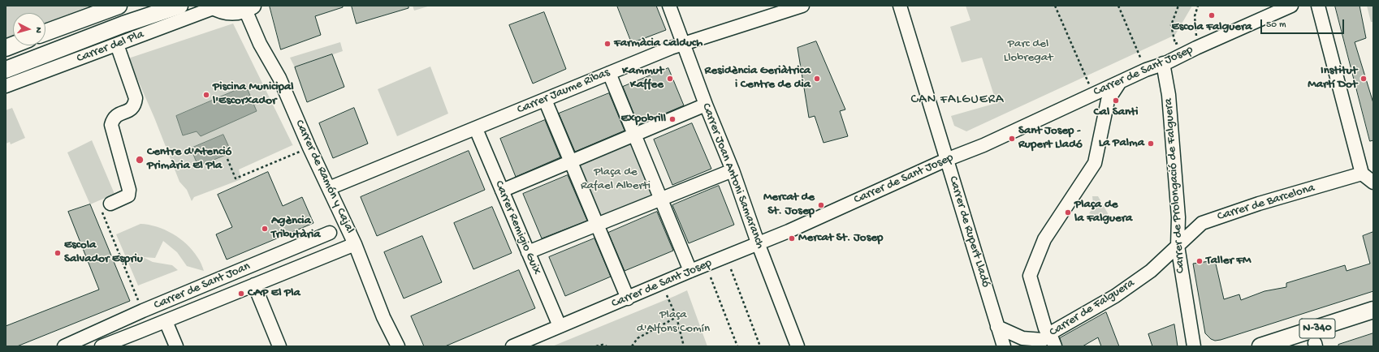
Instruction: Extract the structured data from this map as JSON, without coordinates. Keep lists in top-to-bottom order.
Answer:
{
  "streets": {
    "main road": ["Carrer del Pla", "N-340"],
    "street": [
      "Carrer de Sant Josep",
      "Carrer Jaume Ribas",
      "Carrer Joan Antoni Samaranch",
      "Carrer de Ramón y Cajal",
      "Carrer de Prolongació de Falguera",
      "Carrer de Barcelona",
      "Carrer Remigio Guix",
      "Carrer de Rupert Lladó",
      "Carrer de Sant Joan",
      "Carrer de Falguera"
    ]
  },
  "crossings": [
    ["Carrer de Sant Josep", "Carrer Joan Antoni Samaranch"],
    ["Carrer de Sant Josep", "Carrer de Prolongació de Falguera"],
    ["Carrer de Sant Josep", "Carrer Remigio Guix"],
    ["Carrer de Sant Josep", "Carrer de Rupert Lladó"],
    ["Carrer Jaume Ribas", "Carrer Joan Antoni Samaranch"],
    ["Carrer Jaume Ribas", "Carrer de Ramón y Cajal"],
    ["Carrer Jaume Ribas", "Carrer Remigio Guix"],
    ["Carrer de Ramón y Cajal", "Carrer de Sant Joan"],
    ["Carrer de Prolongació de Falguera", "Carrer de Barcelona"],
    ["Carrer de Prolongació de Falguera", "Carrer de Falguera"],
    ["Carrer de Barcelona", "Carrer de Falguera"],
    ["Carrer de Rupert Lladó", "Carrer de Falguera"]
  ],
  "districts": ["CAN FALGUERA"],
  "parks": ["Parc del Llobregat", "Plaça de Rafael Alberti", "Plaça d'Alfons Comín"],
  "places": [
    "Escola Falguera",
    "Farmàcia Calduch",
    "Kammut Kaffee",
    "Residència Geriàtrica i Centre de dia",
    "Institut Martí Dot",
    "Piscina Municipal l'Escorxador",
    "Cal Santi",
    "Expobrill",
    "Sant Josep - Rupert Lladó",
    "La Palma",
    "Centre d'Atenció Primària El Pla",
    "Mercat de St. Josep",
    "Plaça de la Falguera",
    "Agència Tributària",
    "Mercat St. Josep",
    "Escola Salvador Espriu",
    "Taller FM",
    "CAP El Pla"
  ],
  "scale_bar": "50 m",
  "north": "right"
}
